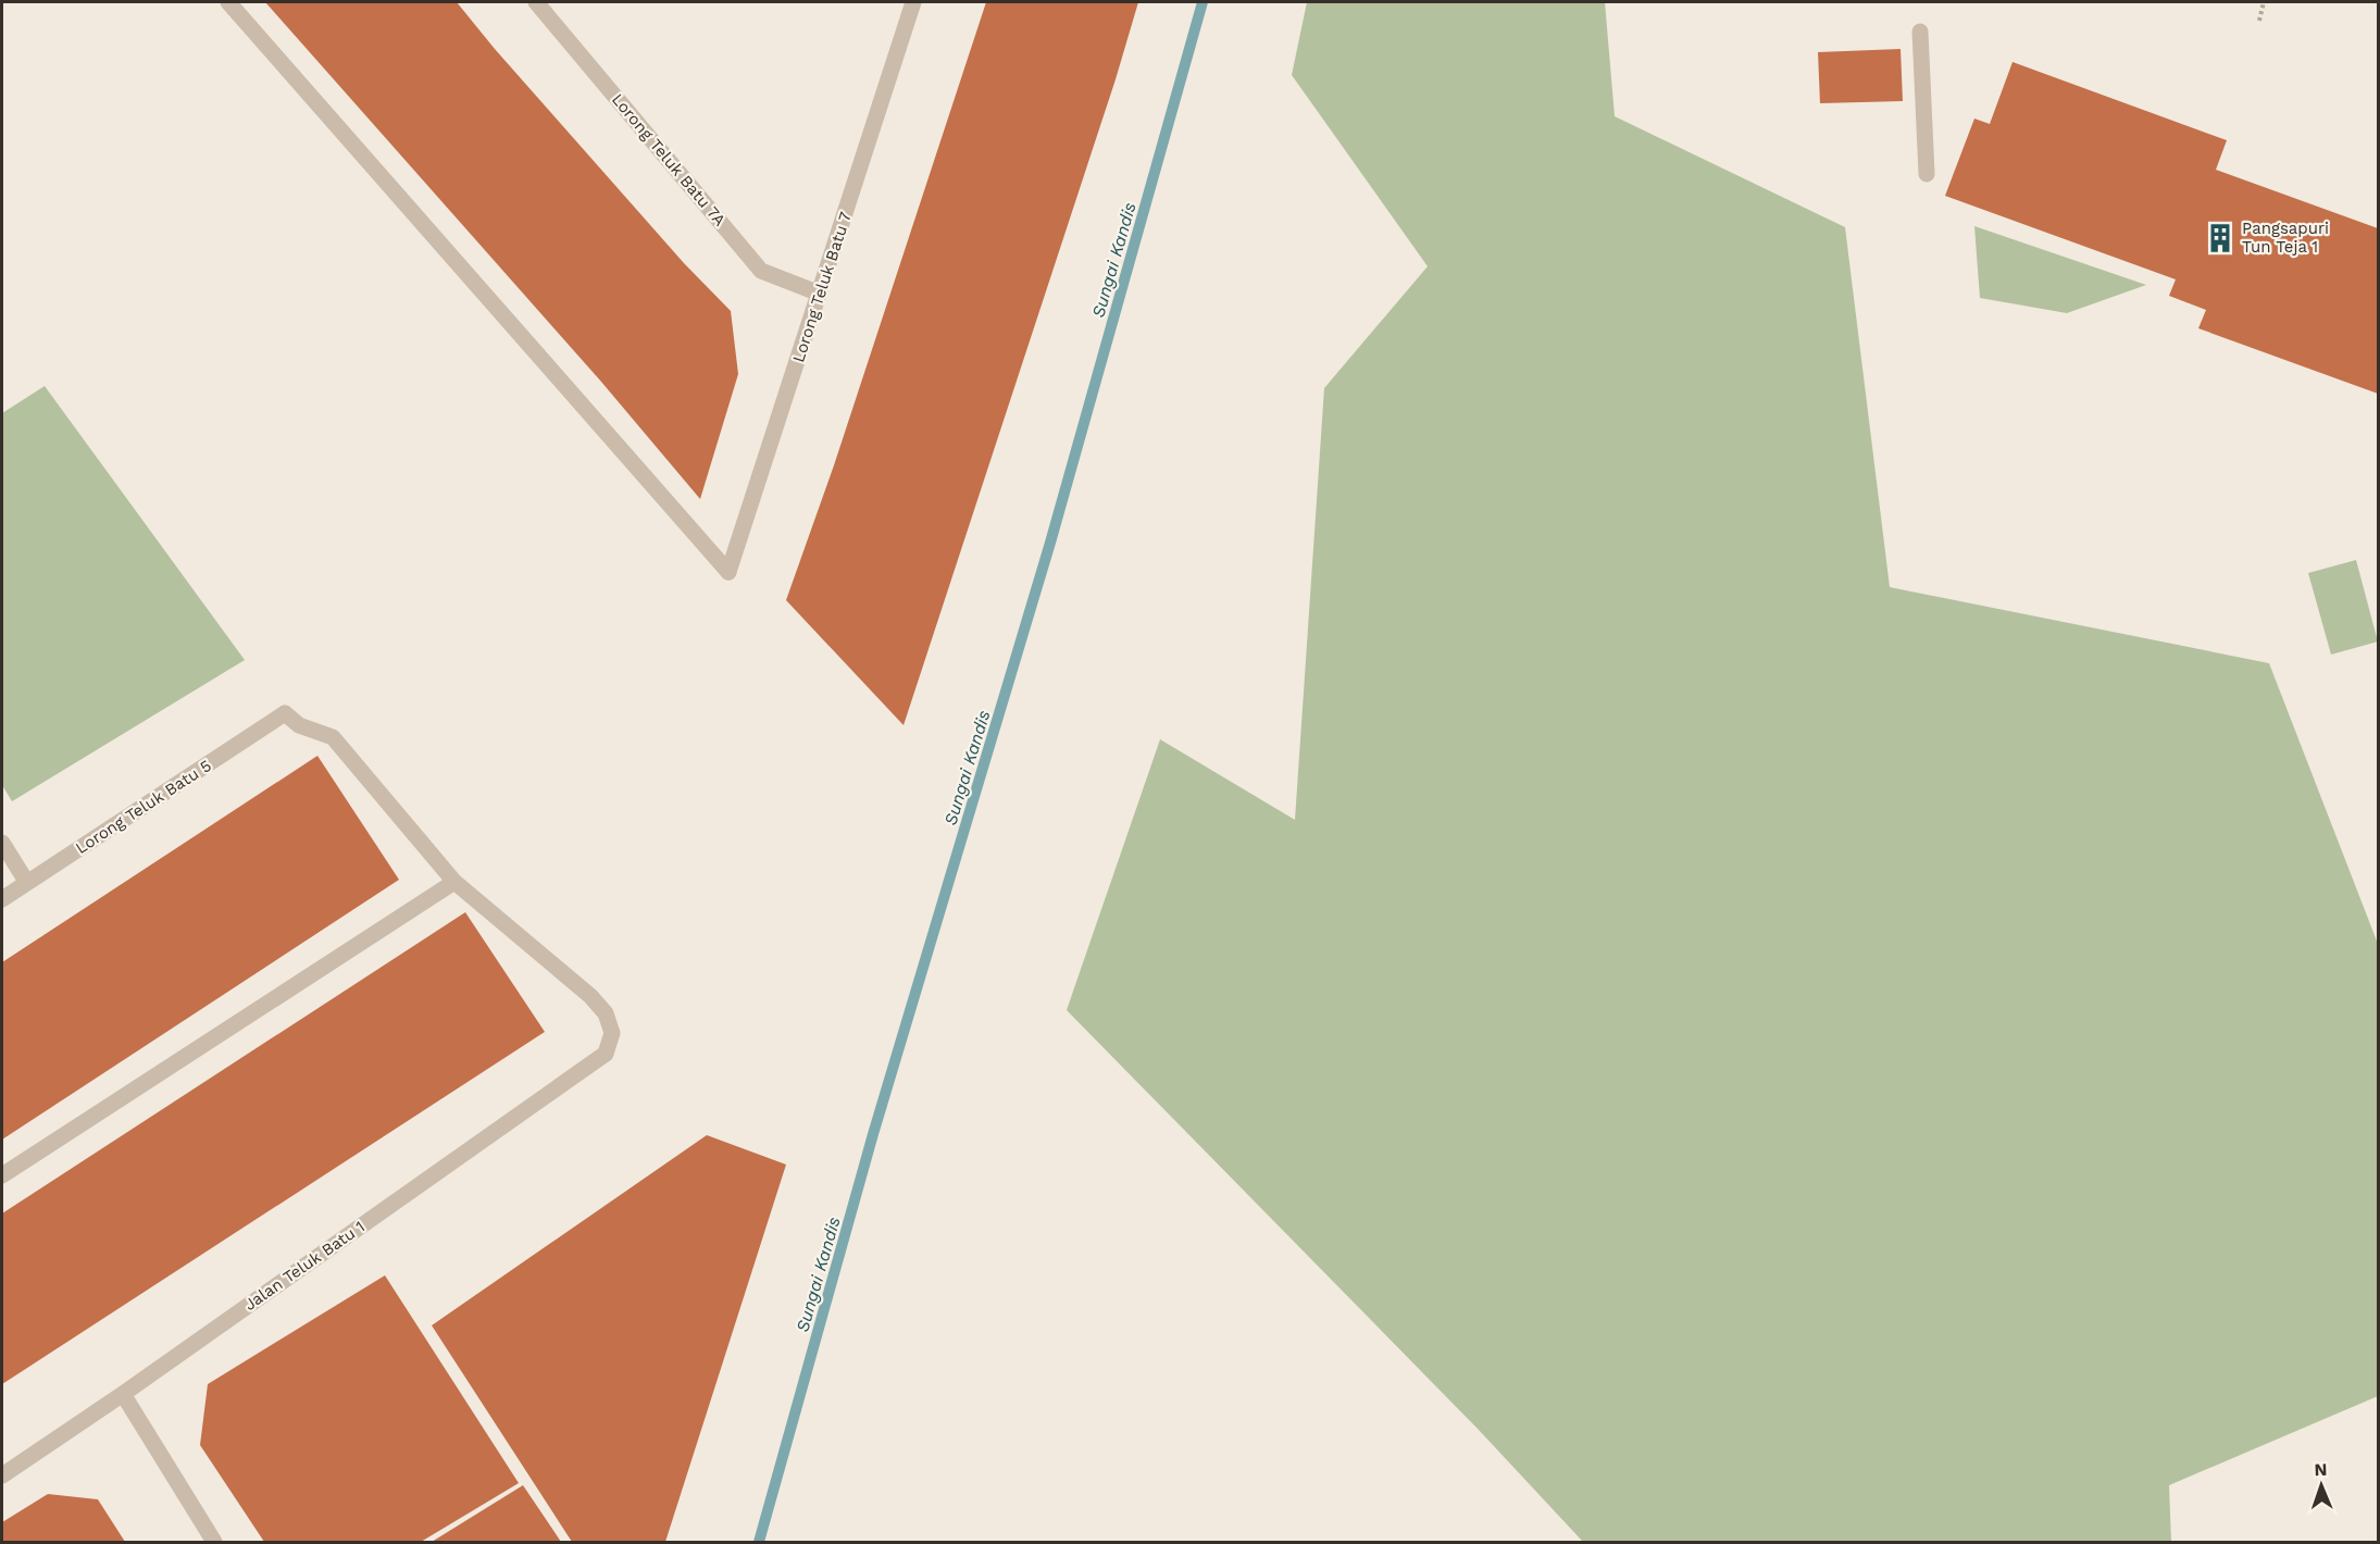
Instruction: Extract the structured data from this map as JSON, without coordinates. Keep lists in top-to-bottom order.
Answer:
{
  "streets": {
    "street": [
      "Lorong Teluk Batu 7A",
      "Lorong Teluk Batu 7",
      "Lorong Teluk Batu 5",
      "Jalan Teluk Batu 1"
    ]
  },
  "crossings": [
    ["Lorong Teluk Batu 7A", "Lorong Teluk Batu 7"],
    ["Lorong Teluk Batu 5", "Jalan Teluk Batu 1"]
  ],
  "water": ["Sungai Kandis"],
  "places": {
    "building": ["Pangsapuri Tun Teja 1"]
  },
  "north": "top"
}
